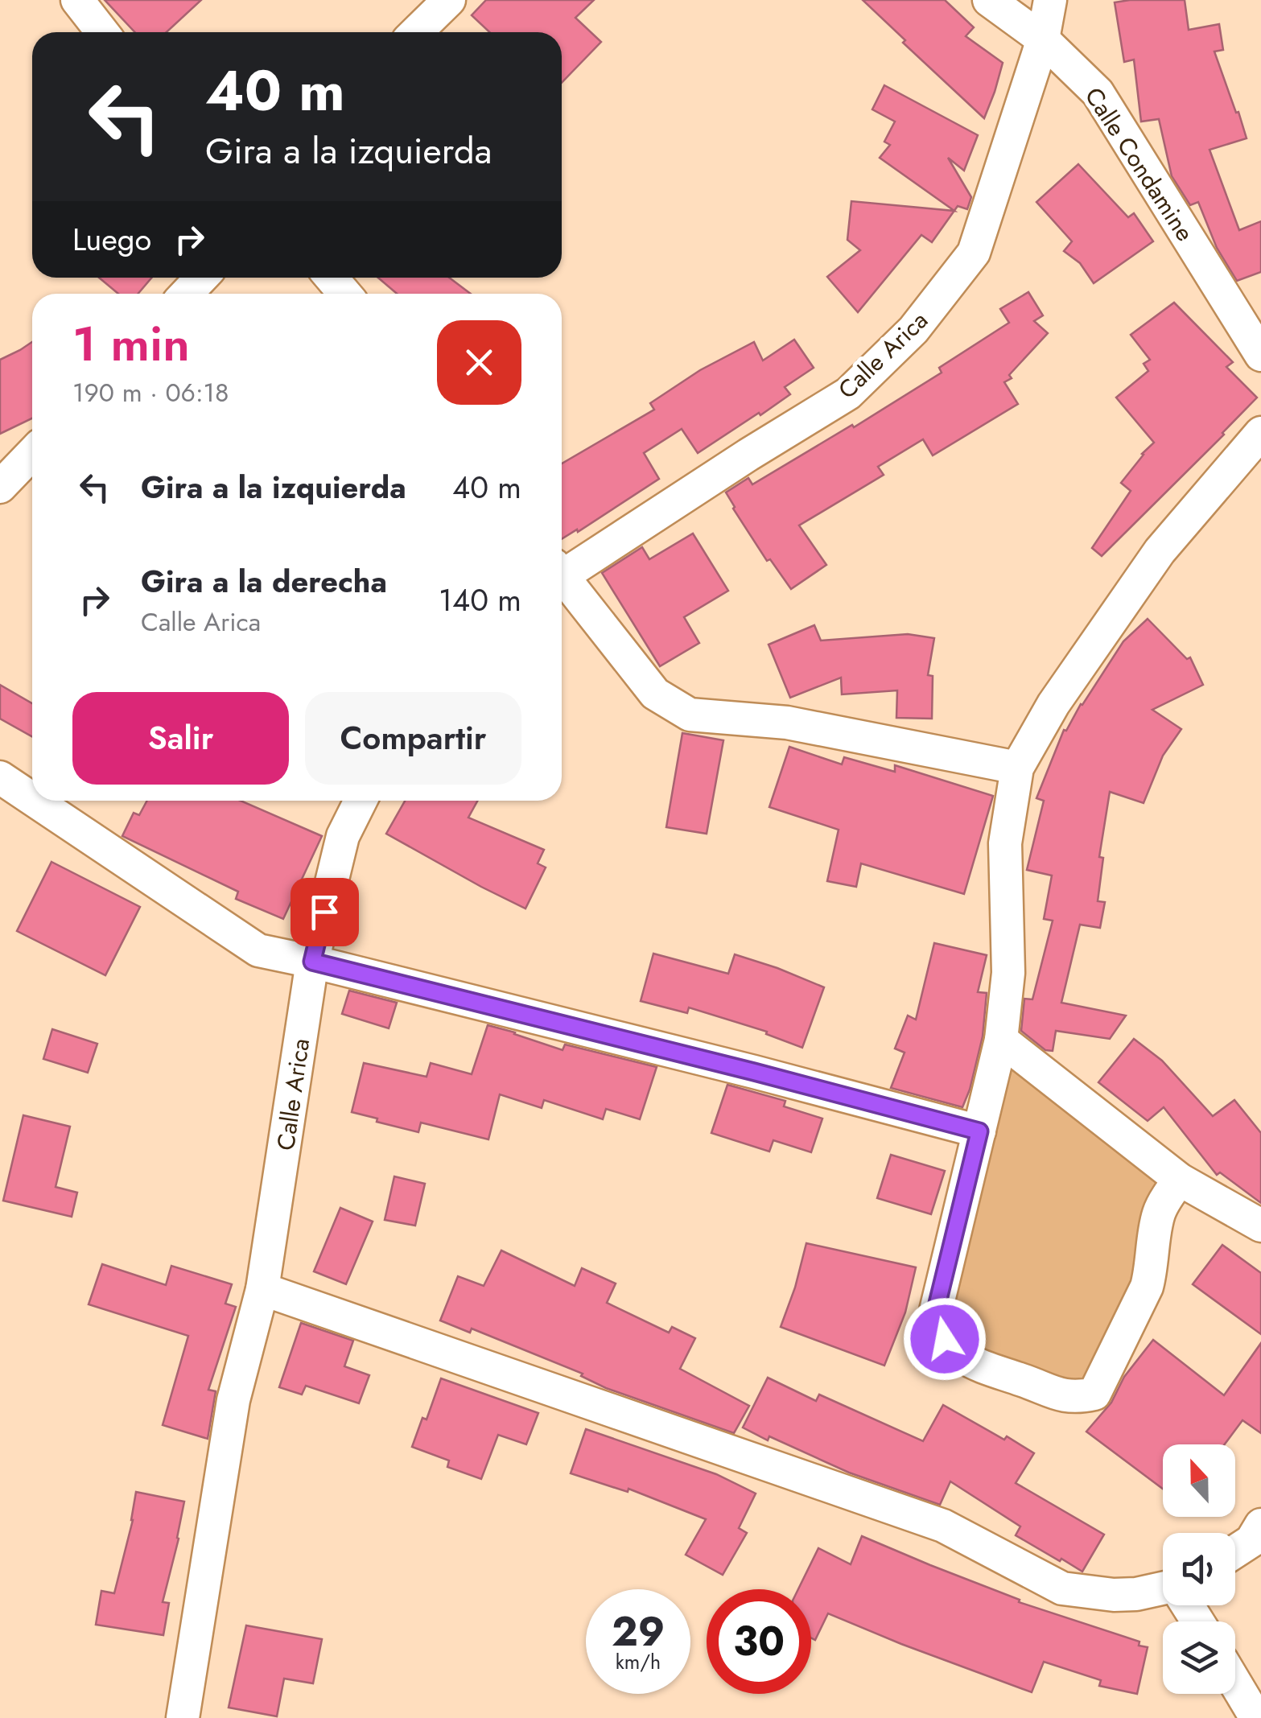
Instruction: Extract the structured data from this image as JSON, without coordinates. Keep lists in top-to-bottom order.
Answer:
{
  "streets": {
    "street": ["Calle Condamine", "Calle Arica"]
  },
  "crossings": [
    ["Calle Condamine", "Calle Arica"]
  ],
  "north": "top",
  "page": {
    "turn": ["40 m", "Gira a la izquierda"],
    "then": "Luego",
    "heading": ["1 min", "190 m · 06:18"],
    "list": [
      {
        "name": "Gira a la izquierda",
        "value": "40 m"
      },
      {
        "name": "Gira a la derecha",
        "note": "Calle Arica",
        "value": "140 m"
      }
    ],
    "buttons": ["Salir", "Compartir"],
    "speed": "29 km/h",
    "limit": "30"
  }
}
